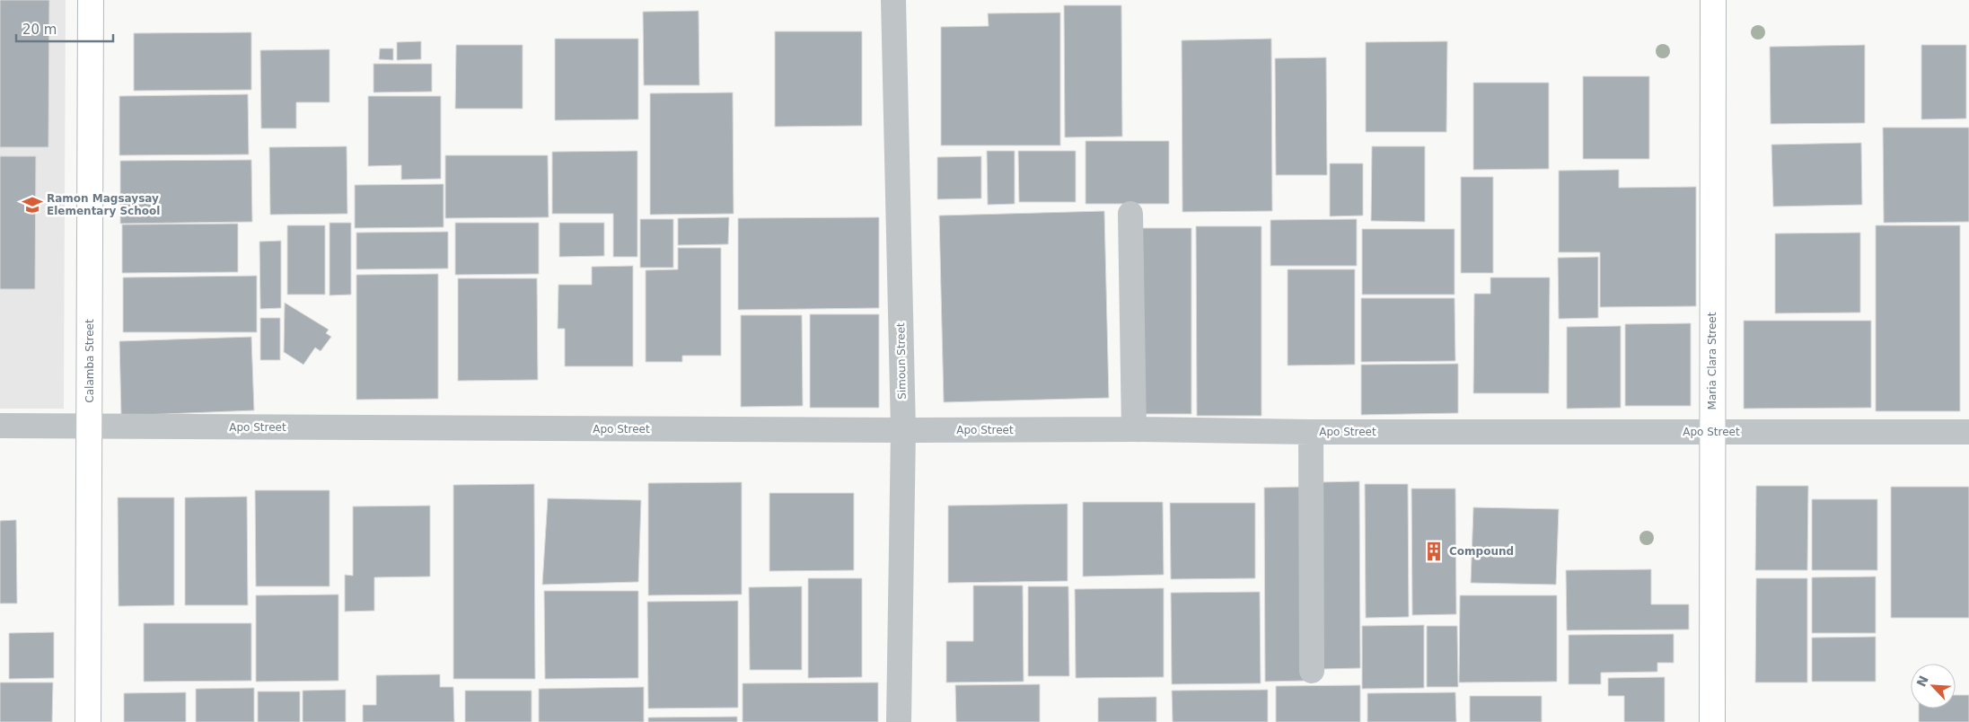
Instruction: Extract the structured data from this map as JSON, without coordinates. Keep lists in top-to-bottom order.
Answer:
{
  "streets": {
    "street": [
      "Calamba Street",
      "Simoun Street",
      "Maria Clara Street",
      "Apo Street"
    ]
  },
  "crossings": [
    ["Calamba Street", "Apo Street"],
    ["Simoun Street", "Apo Street"],
    ["Maria Clara Street", "Apo Street"]
  ],
  "places": {
    "school or university": ["Ramon Magsaysay Elementary School"],
    "building": ["Compound"]
  },
  "scale_bar": "20 m",
  "north": "top left"
}
